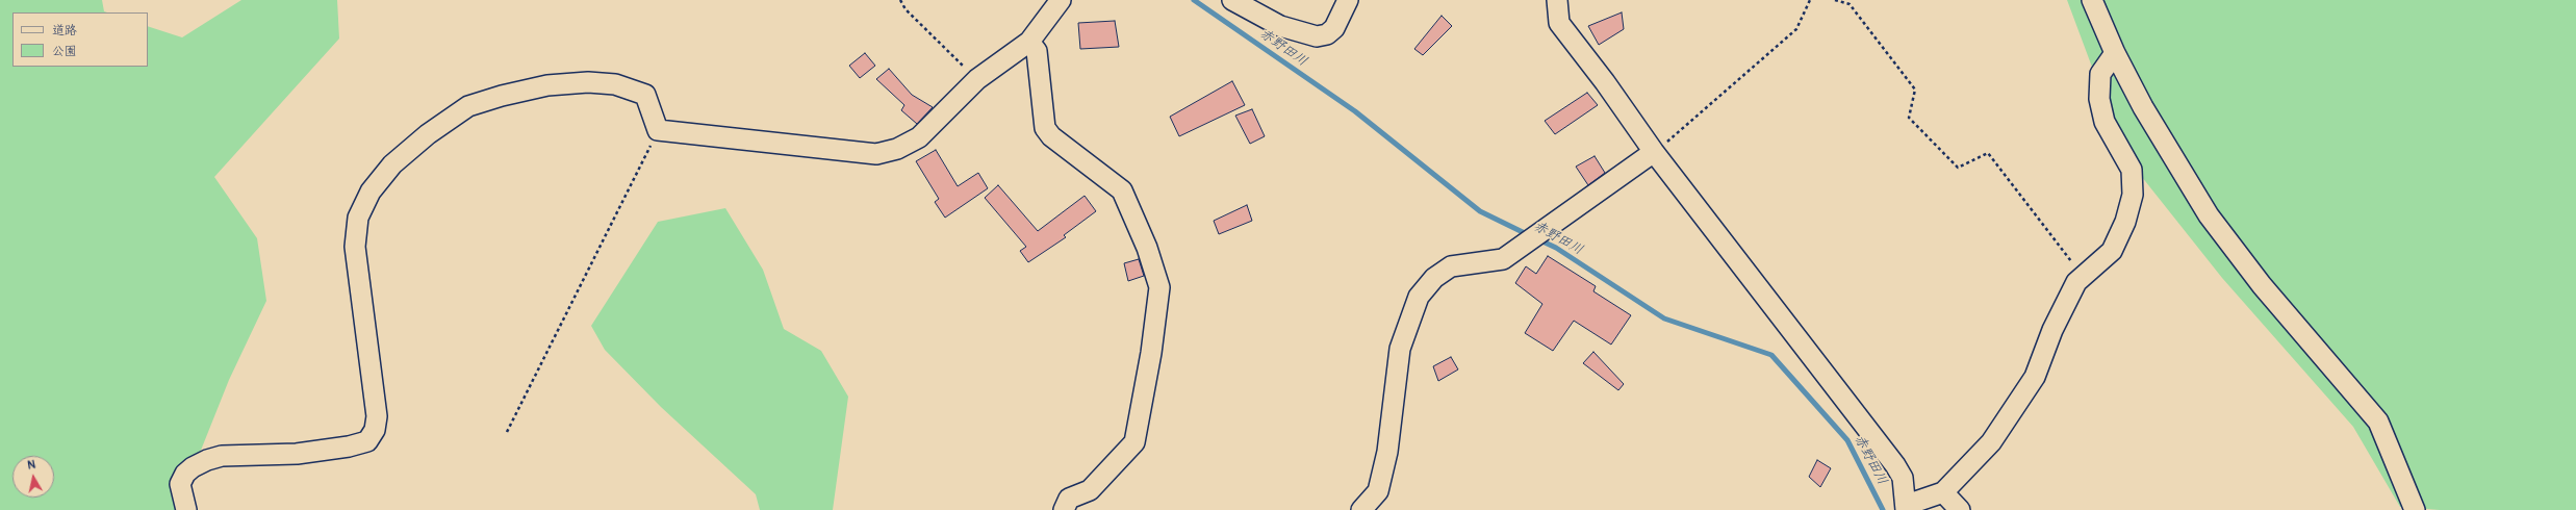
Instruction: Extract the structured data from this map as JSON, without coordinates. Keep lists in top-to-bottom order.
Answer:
{
  "water": ["赤野田川"],
  "legend": ["道路", "公園"],
  "north": "top"
}
